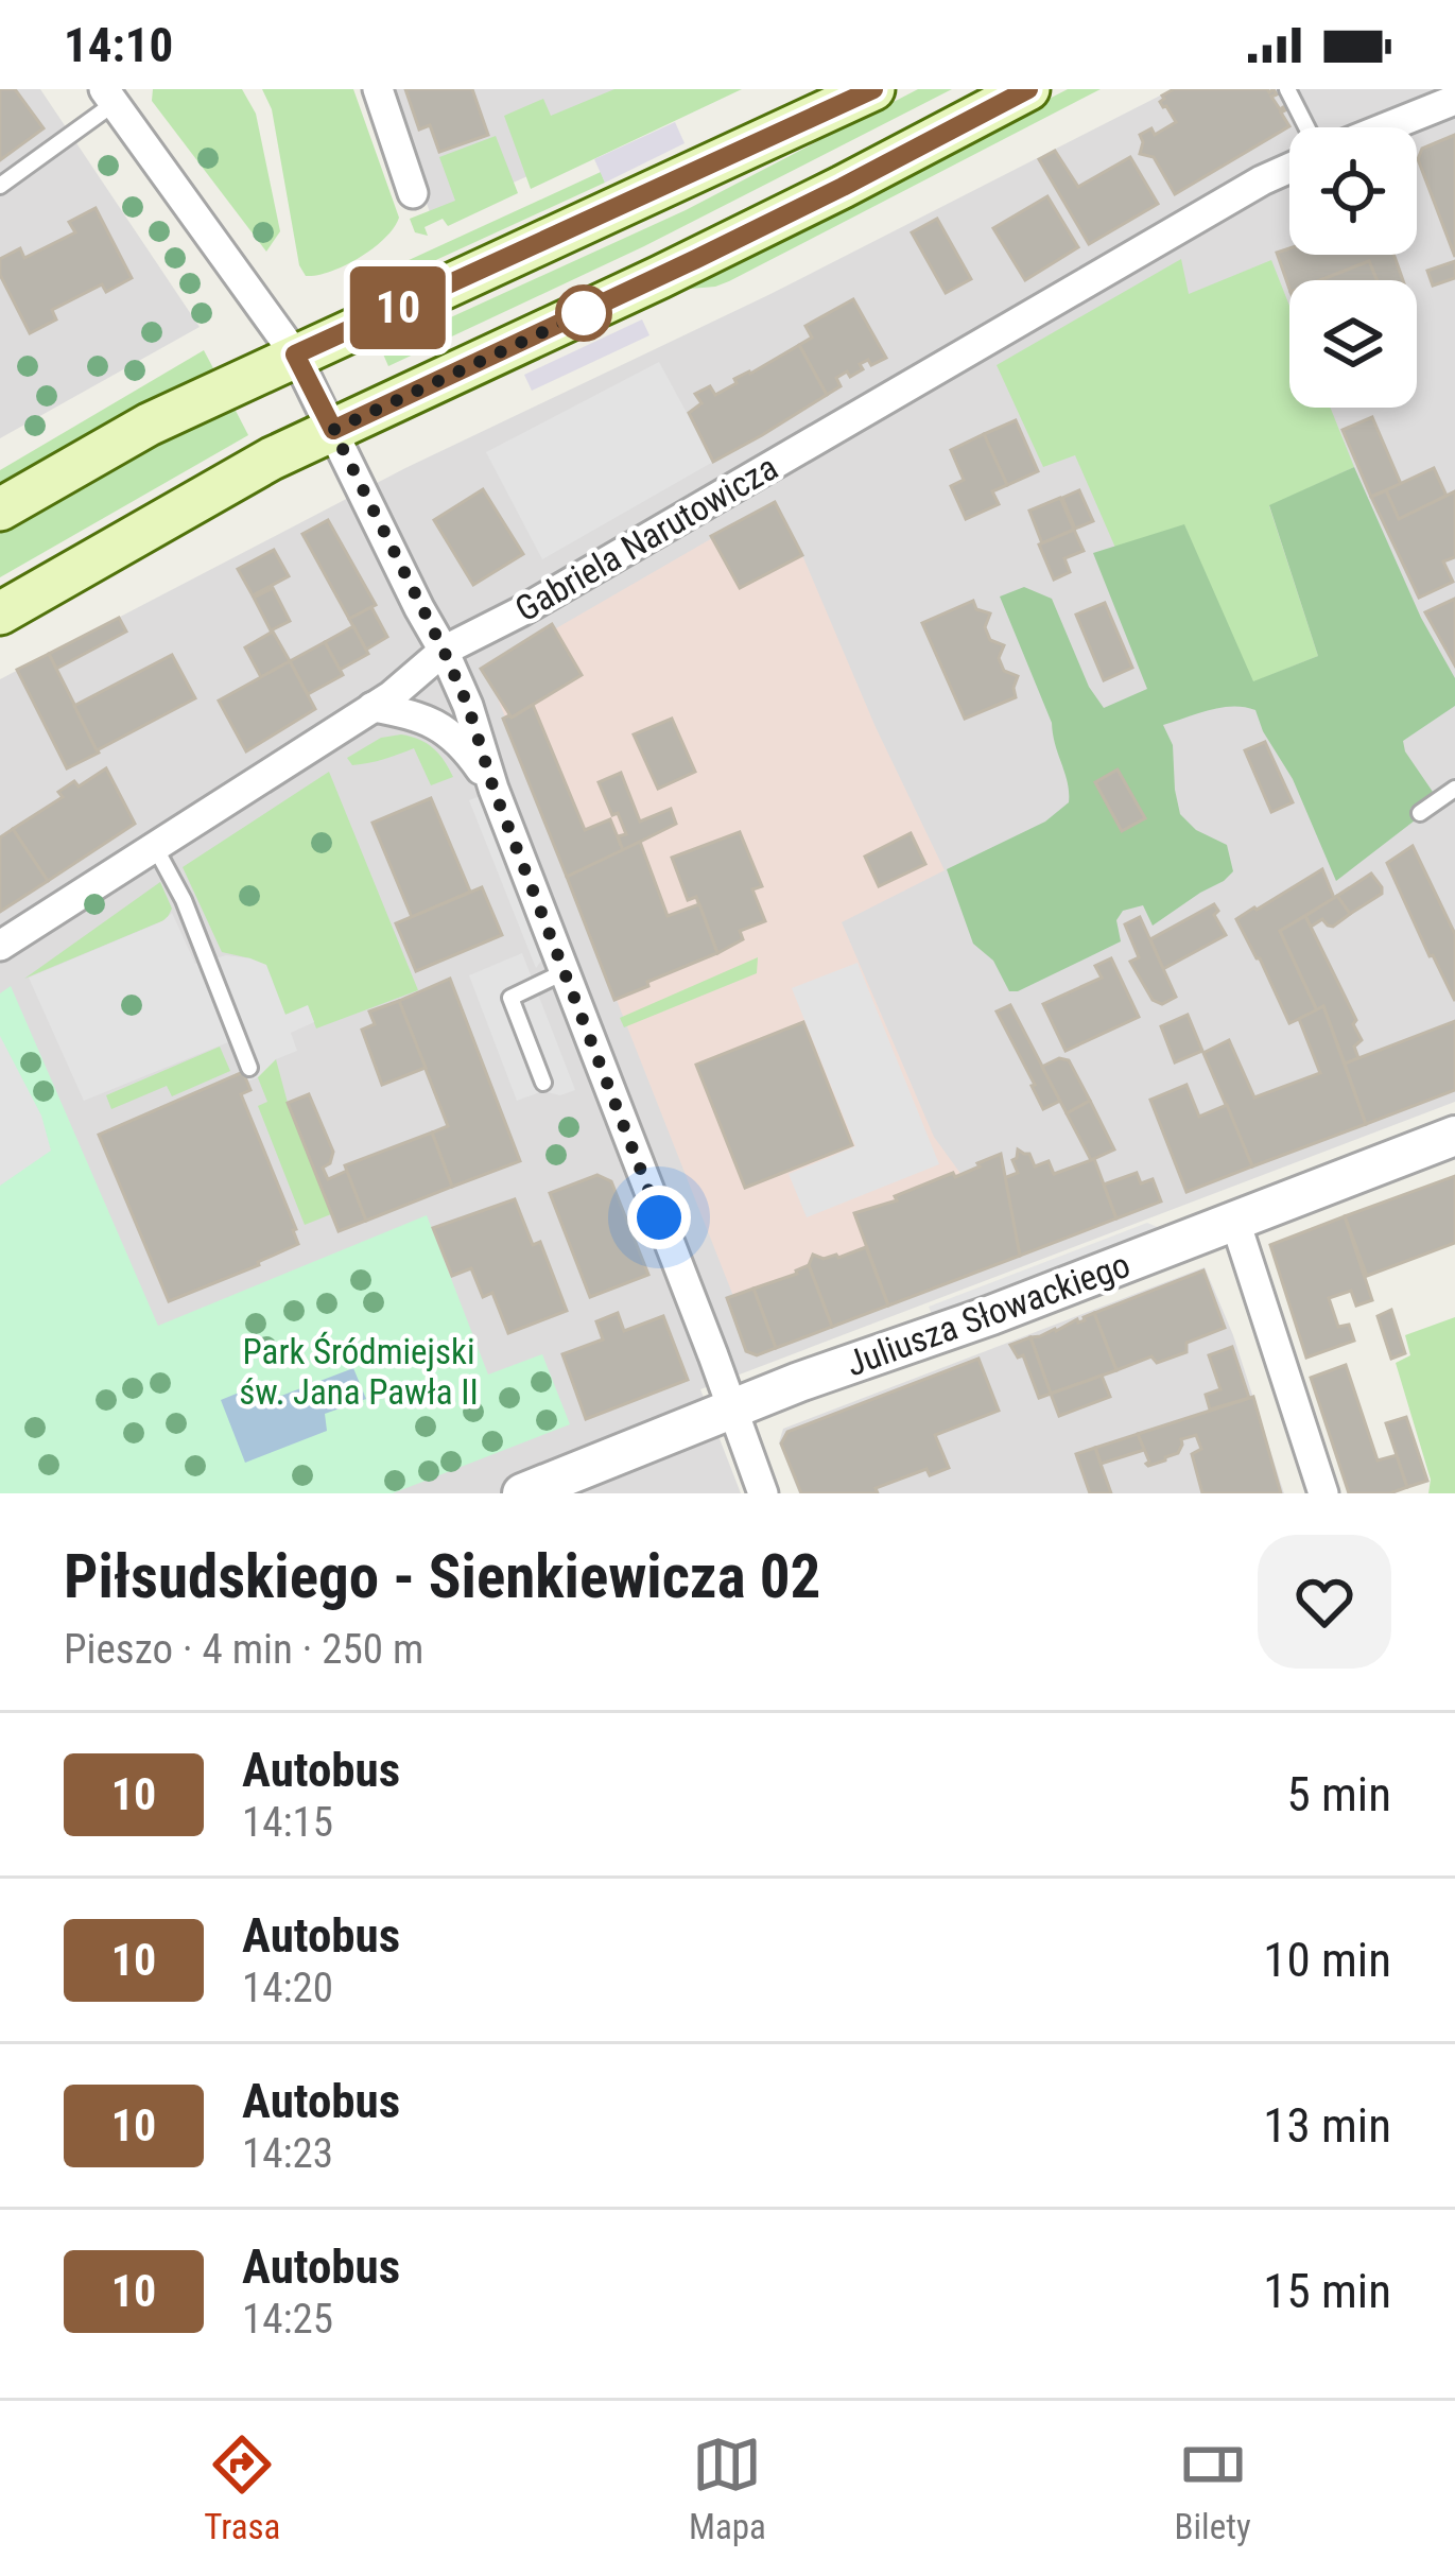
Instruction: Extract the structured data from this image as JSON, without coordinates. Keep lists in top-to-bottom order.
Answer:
{
  "streets": {
    "street": ["Gabriela Narutowicza", "Juliusza Słowackiego"]
  },
  "parks": ["Park Śródmiejski św. Jana Pawła II"],
  "lines": ["bus line 10"],
  "page": {
    "status": "14:10",
    "on_map": "10",
    "heading": ["Piłsudskiego - Sienkiewicza 02", "Pieszo · 4 min · 250 m"],
    "list": [
      {
        "mark": "10",
        "name": "Autobus",
        "note": "14:15",
        "value": "5 min"
      },
      {
        "mark": "10",
        "name": "Autobus",
        "note": "14:20",
        "value": "10 min"
      },
      {
        "mark": "10",
        "name": "Autobus",
        "note": "14:23",
        "value": "13 min"
      },
      {
        "mark": "10",
        "name": "Autobus",
        "note": "14:25",
        "value": "15 min"
      }
    ],
    "tabs": ["Trasa", "Mapa", "Bilety"]
  }
}
